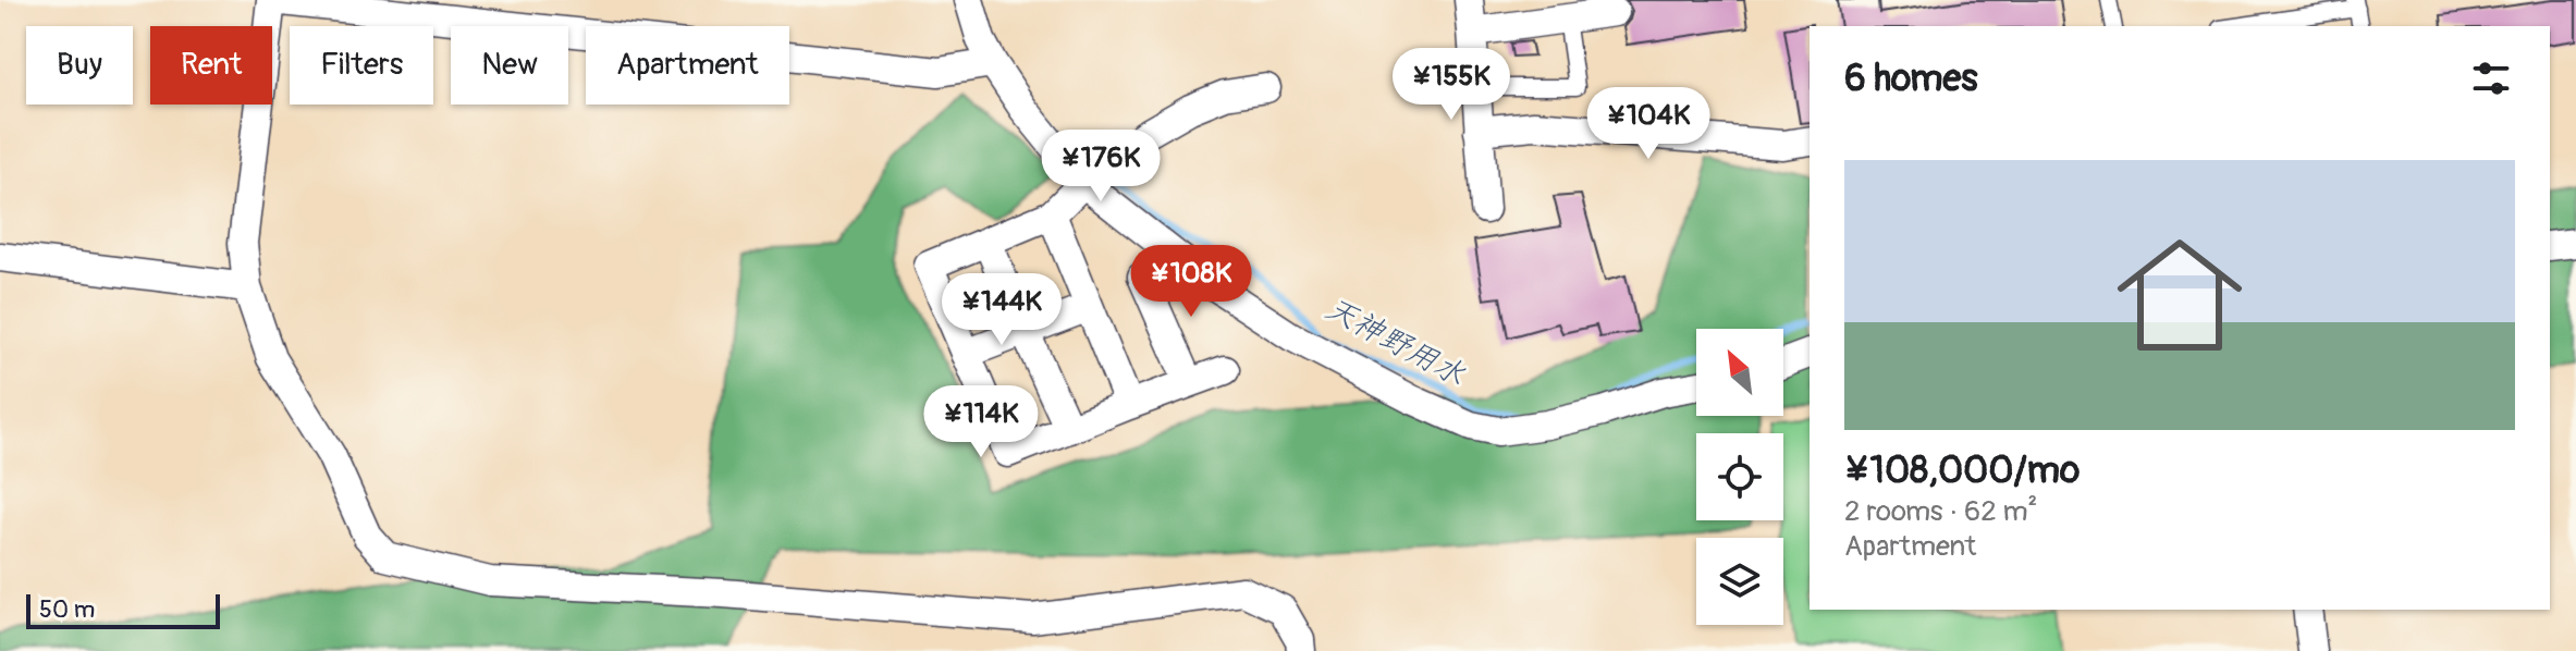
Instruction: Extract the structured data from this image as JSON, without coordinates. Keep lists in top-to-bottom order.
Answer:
{
  "water": ["天神野用水"],
  "scale_bar": "50 m",
  "north": "top left",
  "page": {
    "chip": [
      "Buy",
      "Rent",
      "Filters",
      "New",
      "Apartment"
    ],
    "heading": "6 homes",
    "price": [
      "¥155K",
      "¥104K",
      "¥176K",
      "¥108K",
      "¥144K",
      "¥114K"
    ],
    "list": [
      {
        "name": "¥108,000/mo",
        "note": "2 rooms · 62 m² · Apartment"
      }
    ],
    "scale": "50 m"
  }
}
